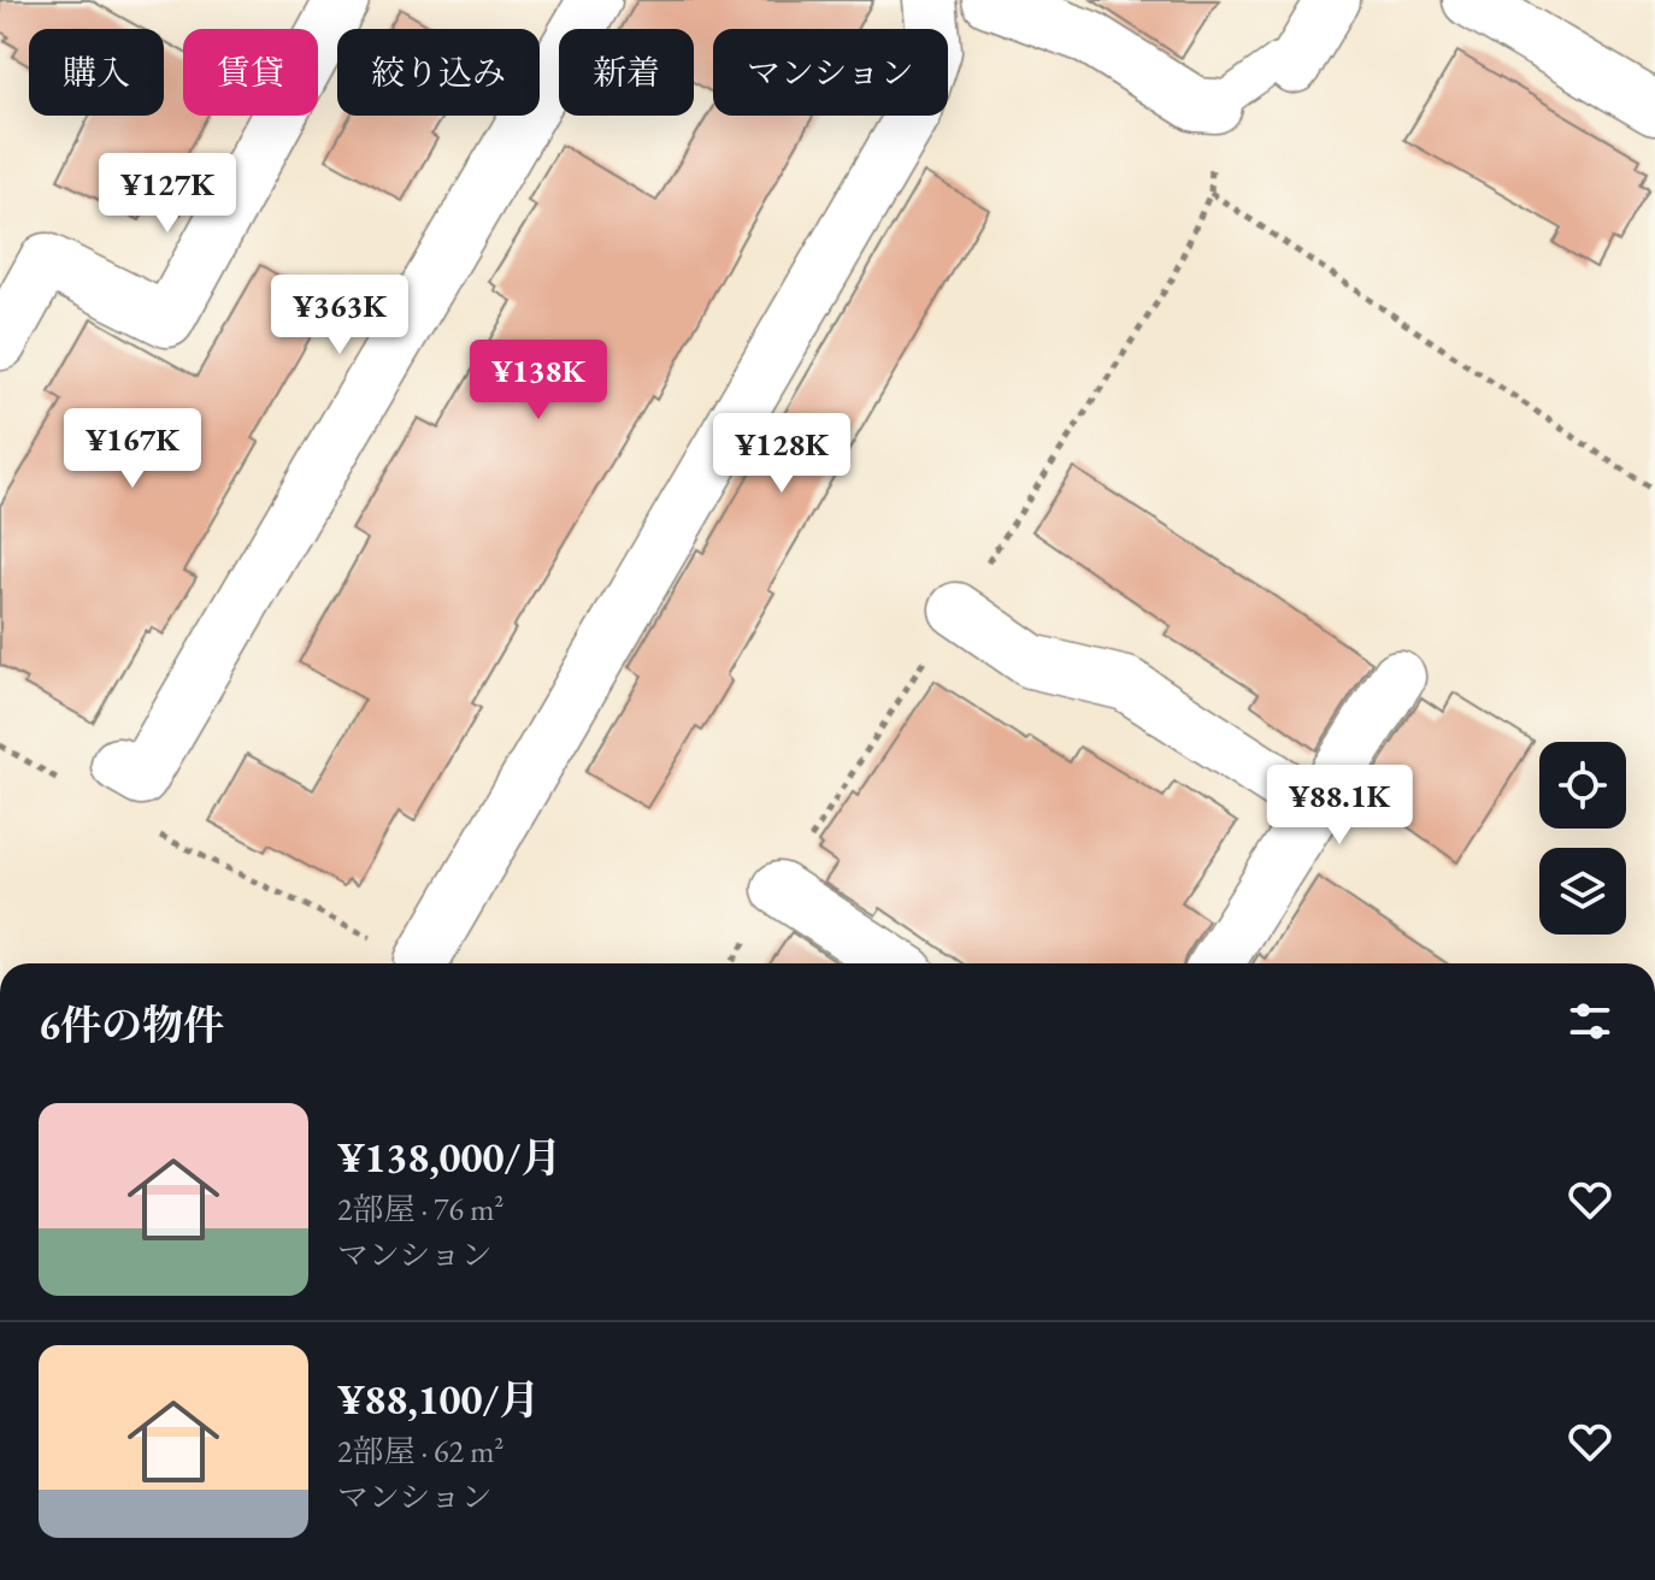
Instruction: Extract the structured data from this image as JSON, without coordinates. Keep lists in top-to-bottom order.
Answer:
{
  "page": {
    "chip": [
      "購入",
      "賃貸",
      "絞り込み",
      "新着",
      "マンション"
    ],
    "price": [
      "¥127K",
      "¥363K",
      "¥138K",
      "¥167K",
      "¥128K",
      "¥88.1K"
    ],
    "heading": "6件の物件",
    "list": [
      {
        "name": "¥138,000/月",
        "note": "2部屋 · 76 m² · マンション"
      },
      {
        "name": "¥88,100/月",
        "note": "2部屋 · 62 m² · マンション"
      }
    ]
  }
}
